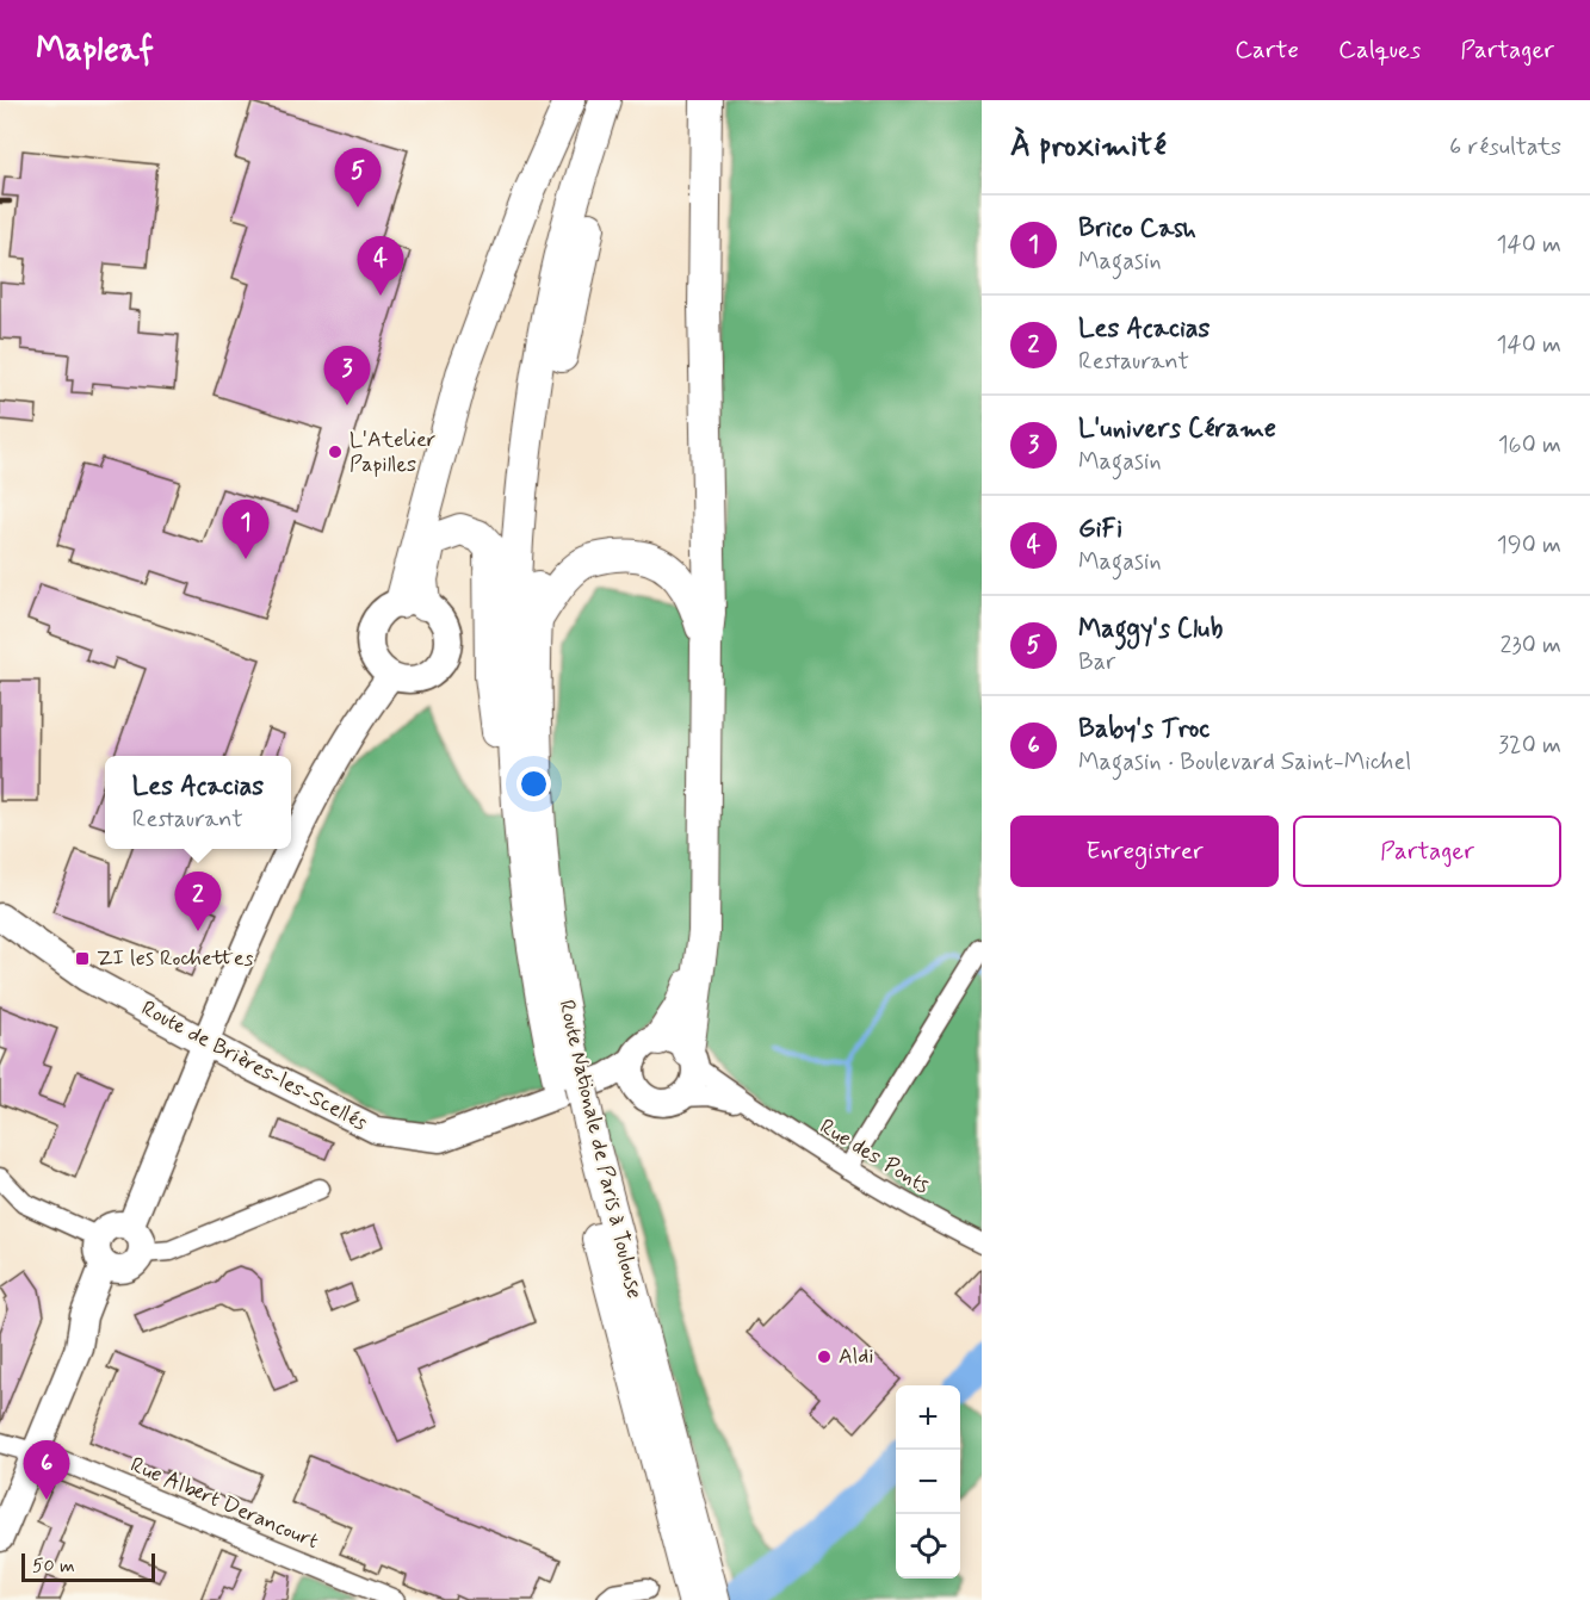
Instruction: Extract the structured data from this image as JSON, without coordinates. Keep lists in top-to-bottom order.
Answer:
{
  "streets": {
    "main road": ["Route de Brières-les-Scellés", "Route Nationale de Paris à Toulouse"],
    "street": ["Rue des Ponts", "Rue Albert Derancourt"]
  },
  "crossings": [
    ["Route de Brières-les-Scellés", "Rue des Ponts"]
  ],
  "places": {
    "other": ["L'Atelier Papilles", "Aldi"],
    "transit": ["ZI les Rochettes"]
  },
  "scale_bar": "50 m",
  "page": {
    "header": "Mapleaf",
    "nav": ["Carte", "Calques", "Partager"],
    "heading": ["À proximité", "6 résultats"],
    "pins": [
      "5",
      "4",
      "3",
      "1",
      "2",
      "6"
    ],
    "list": [
      {
        "mark": "1",
        "name": "Brico Cash",
        "note": "Magasin",
        "value": "140 m"
      },
      {
        "mark": "2",
        "name": "Les Acacias",
        "note": "Restaurant",
        "value": "140 m"
      },
      {
        "mark": "3",
        "name": "L'univers Cérame",
        "note": "Magasin",
        "value": "160 m"
      },
      {
        "mark": "4",
        "name": "GiFi",
        "note": "Magasin",
        "value": "190 m"
      },
      {
        "mark": "5",
        "name": "Maggy's Club",
        "note": "Bar",
        "value": "230 m"
      },
      {
        "mark": "6",
        "name": "Baby's Troc",
        "note": "Magasin · Boulevard Saint-Michel",
        "value": "320 m"
      }
    ],
    "popup": ["Les Acacias", "Restaurant"],
    "buttons": ["Enregistrer", "Partager"],
    "map_buttons": ["+", "−"],
    "scale": "50 m"
  }
}
